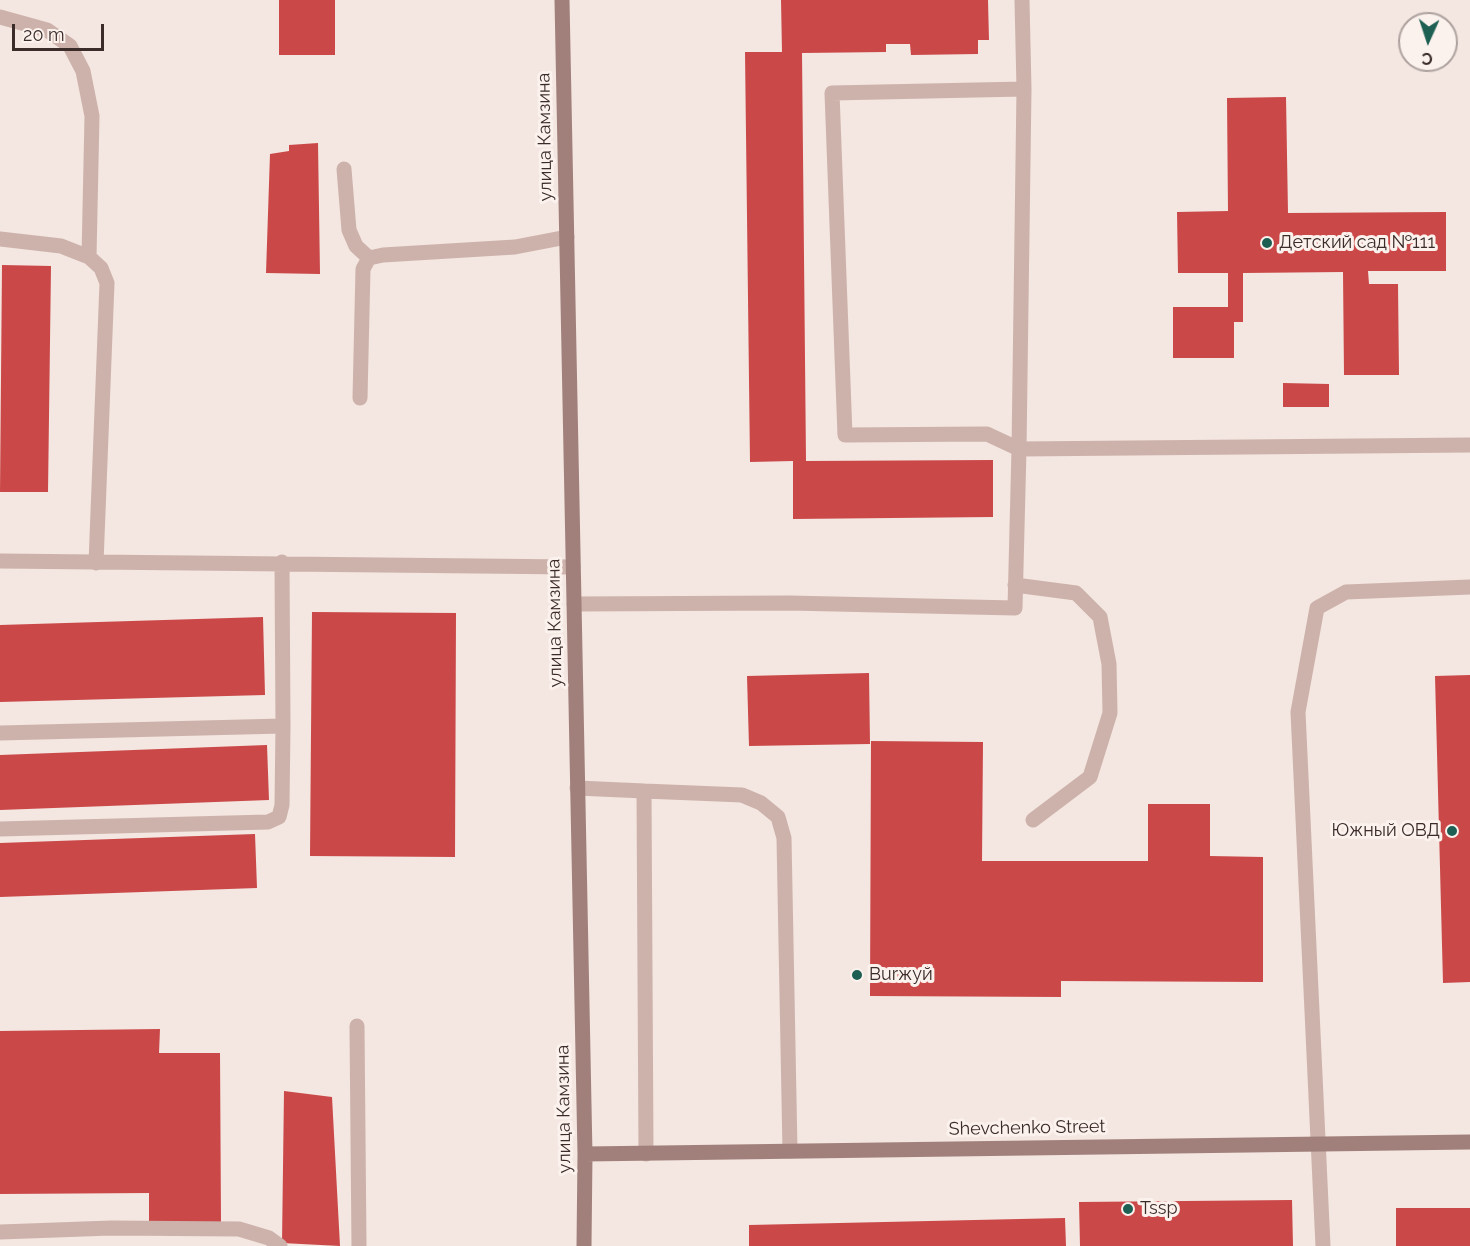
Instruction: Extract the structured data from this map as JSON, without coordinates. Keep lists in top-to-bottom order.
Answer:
{
  "streets": {
    "main road": ["улица Камзина", "Shevchenko Street"]
  },
  "crossings": [
    ["улица Камзина", "Shevchenko Street"]
  ],
  "places": [
    "Детский сад №111",
    "Южный ОВД",
    "Burжуй",
    "Tssp"
  ],
  "scale_bar": "20 m",
  "north": "bottom"
}
